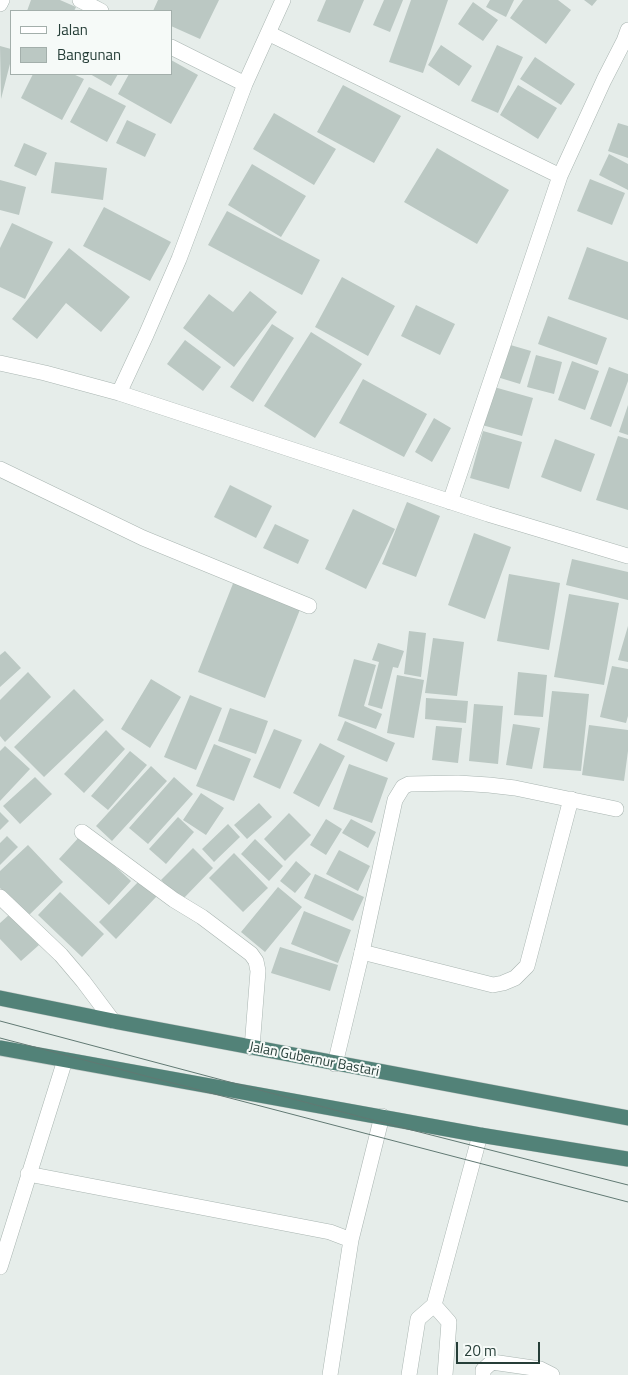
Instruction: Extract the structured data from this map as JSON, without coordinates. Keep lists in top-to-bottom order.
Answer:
{
  "streets": {
    "highway": ["Jalan Gubernur Bastari"]
  },
  "legend": ["Jalan", "Bangunan"],
  "scale_bar": "20 m"
}
